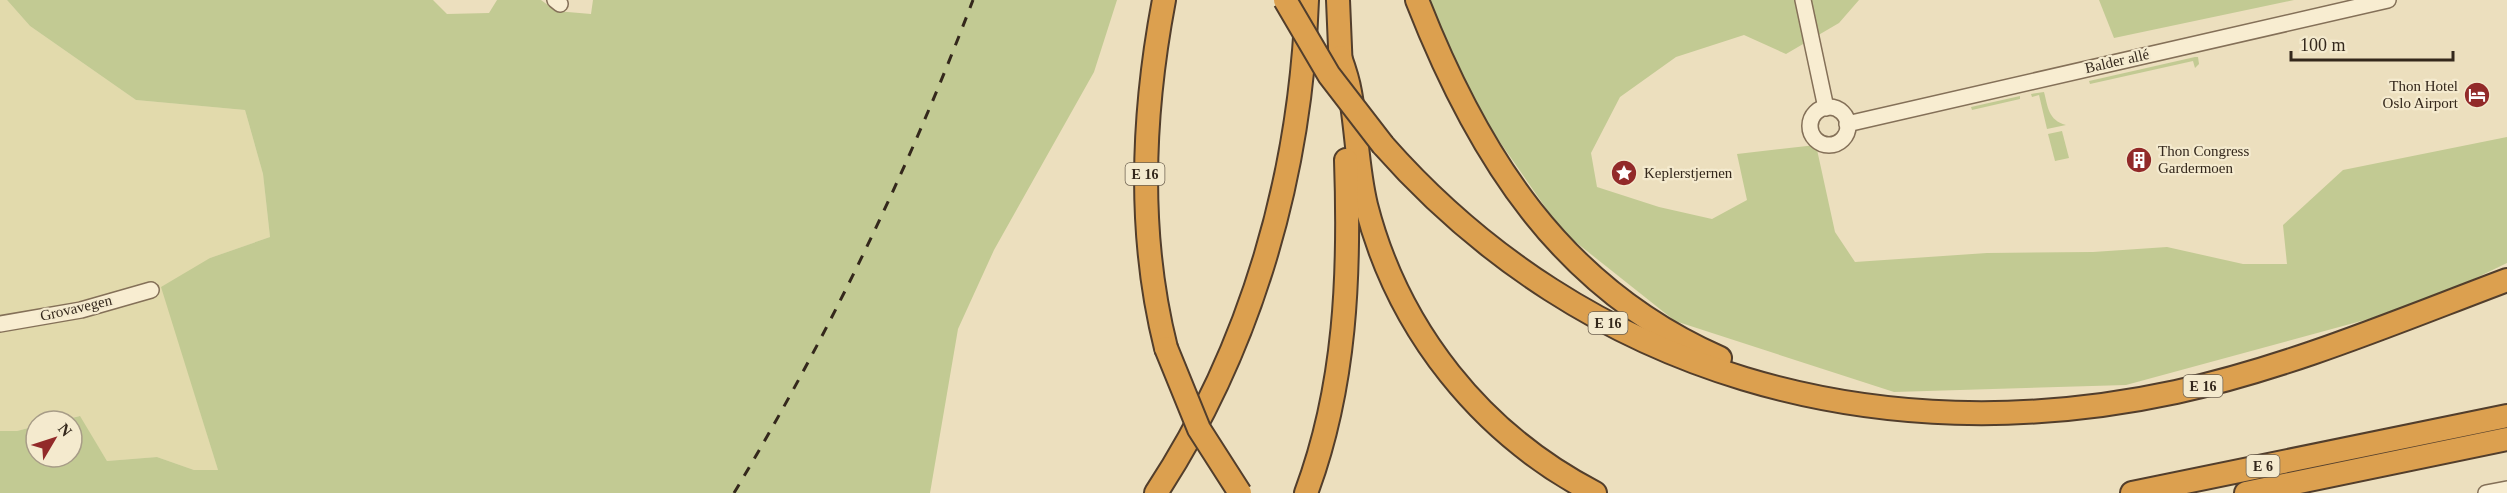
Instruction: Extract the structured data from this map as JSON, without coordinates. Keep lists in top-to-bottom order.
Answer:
{
  "streets": {
    "highway": ["E 16", "E 6"],
    "street": ["Balder allé", "Grovavegen"]
  },
  "places": {
    "hotel": ["Thon Hotel Oslo Airport"],
    "building": ["Thon Congress Gardermoen"],
    "place": ["Keplerstjernen"]
  },
  "scale_bar": "100 m",
  "north": "top right"
}
